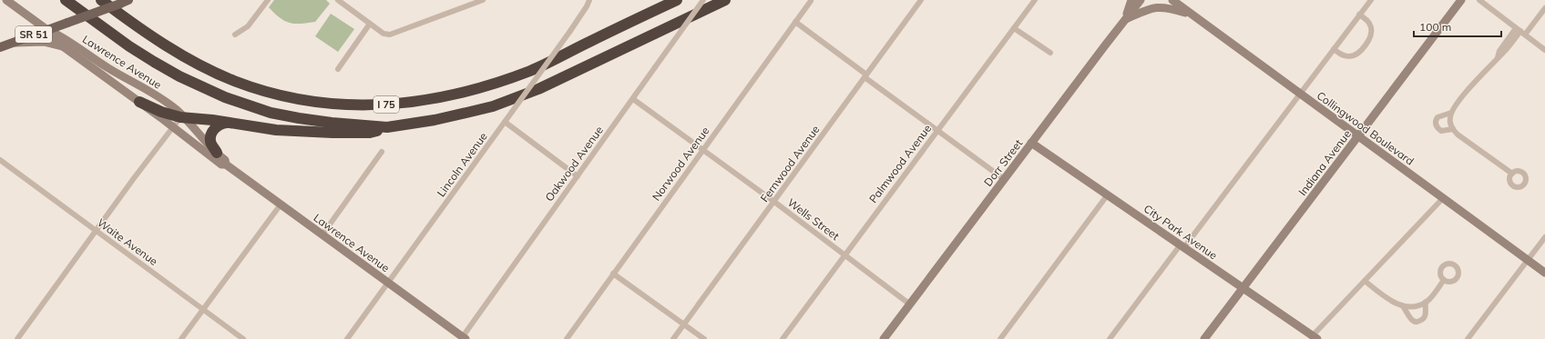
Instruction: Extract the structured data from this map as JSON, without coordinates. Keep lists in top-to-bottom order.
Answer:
{
  "streets": {
    "highway": ["I 75"],
    "main road": ["SR 51"],
    "street": [
      "Lawrence Avenue",
      "Collingwood Boulevard",
      "Dorr Street",
      "Indiana Avenue",
      "Oakwood Avenue",
      "Norwood Avenue",
      "Fernwood Avenue",
      "Palmwood Avenue",
      "Lincoln Avenue",
      "Wells Street",
      "City Park Avenue",
      "Waite Avenue"
    ]
  },
  "crossings": [
    ["SR 51", "Lawrence Avenue"],
    ["Lawrence Avenue", "Oakwood Avenue"],
    ["Lawrence Avenue", "Lincoln Avenue"],
    ["Collingwood Boulevard", "Indiana Avenue"],
    ["Dorr Street", "Wells Street"],
    ["Dorr Street", "City Park Avenue"],
    ["Indiana Avenue", "City Park Avenue"],
    ["Oakwood Avenue", "Wells Street"],
    ["Norwood Avenue", "Wells Street"],
    ["Fernwood Avenue", "Wells Street"],
    ["Palmwood Avenue", "Wells Street"]
  ],
  "scale_bar": "100 m"
}
